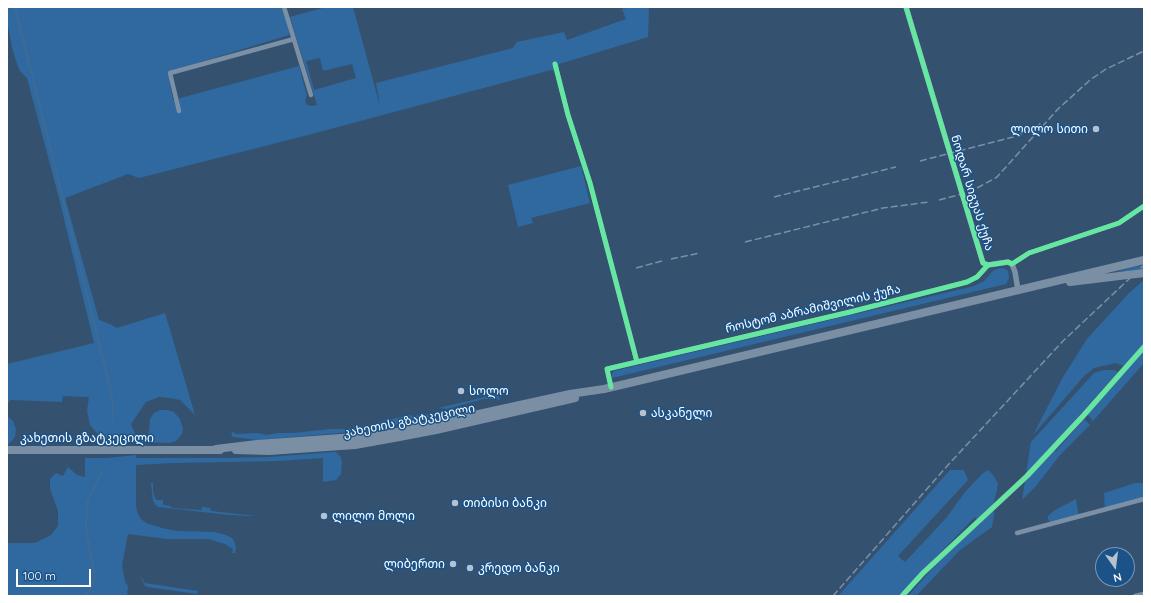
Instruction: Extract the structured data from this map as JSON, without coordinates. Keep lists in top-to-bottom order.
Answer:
{
  "streets": {
    "highway": ["კახეთის გზატკეცილი"],
    "street": ["ნოდარ სიგუას ქუჩა", "როსტომ აბრამიშვილის ქუჩა"]
  },
  "crossings": [
    ["ნოდარ სიგუას ქუჩა", "როსტომ აბრამიშვილის ქუჩა"],
    ["როსტომ აბრამიშვილის ქუჩა", "კახეთის გზატკეცილი"]
  ],
  "places": [
    "ლილო სითი",
    "სოლო",
    "ასკანელი",
    "თიბისი ბანკი",
    "ლილო მოლი",
    "ლიბერთი",
    "კრედო ბანკი"
  ],
  "scale_bar": "100 m",
  "north": "bottom"
}
